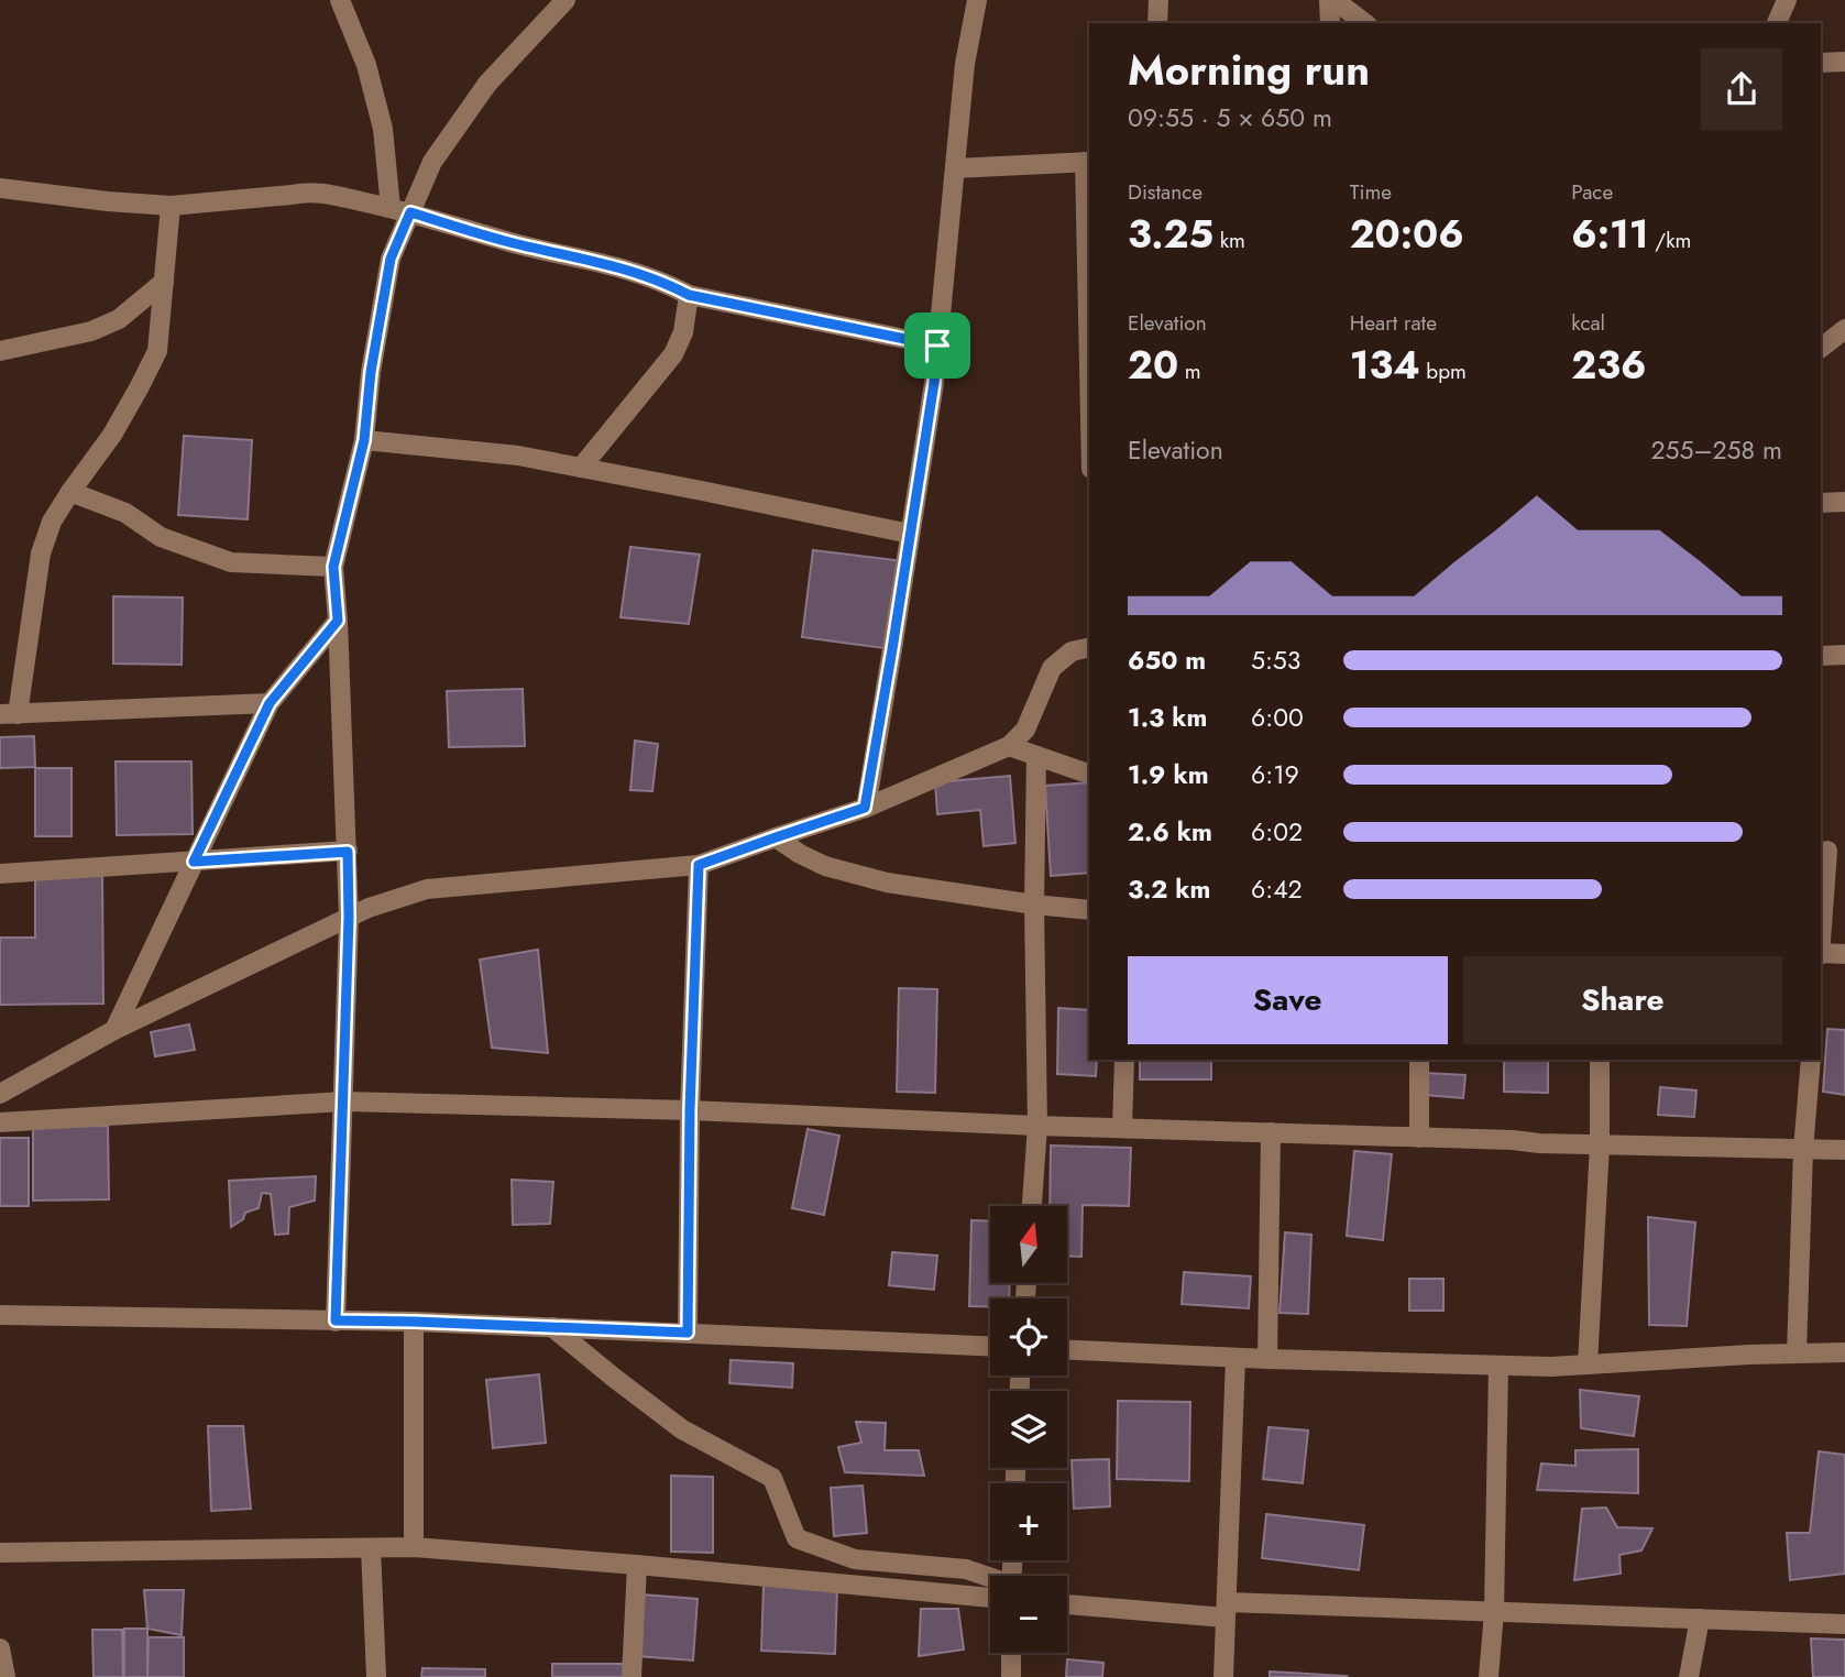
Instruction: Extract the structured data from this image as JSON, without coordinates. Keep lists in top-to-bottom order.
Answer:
{
  "north": "top",
  "page": {
    "heading": ["Morning run", "09:55 · 5 × 650 m"],
    "stats": [
      ["Distance", "3.25 km"],
      ["Time", "20:06"],
      ["Pace", "6:11 /km"],
      ["Elevation", "20 m"],
      ["Heart rate", "134 bpm"],
      ["kcal", "236"]
    ],
    "chart": ["Elevation", "255–258 m"],
    "list": [
      {
        "name": "650 m",
        "note": "5:53"
      },
      {
        "name": "1.3 km",
        "note": "6:00"
      },
      {
        "name": "1.9 km",
        "note": "6:19"
      },
      {
        "name": "2.6 km",
        "note": "6:02"
      },
      {
        "name": "3.2 km",
        "note": "6:42"
      }
    ],
    "buttons": ["Save", "Share"],
    "map_buttons": ["+", "−"]
  }
}
